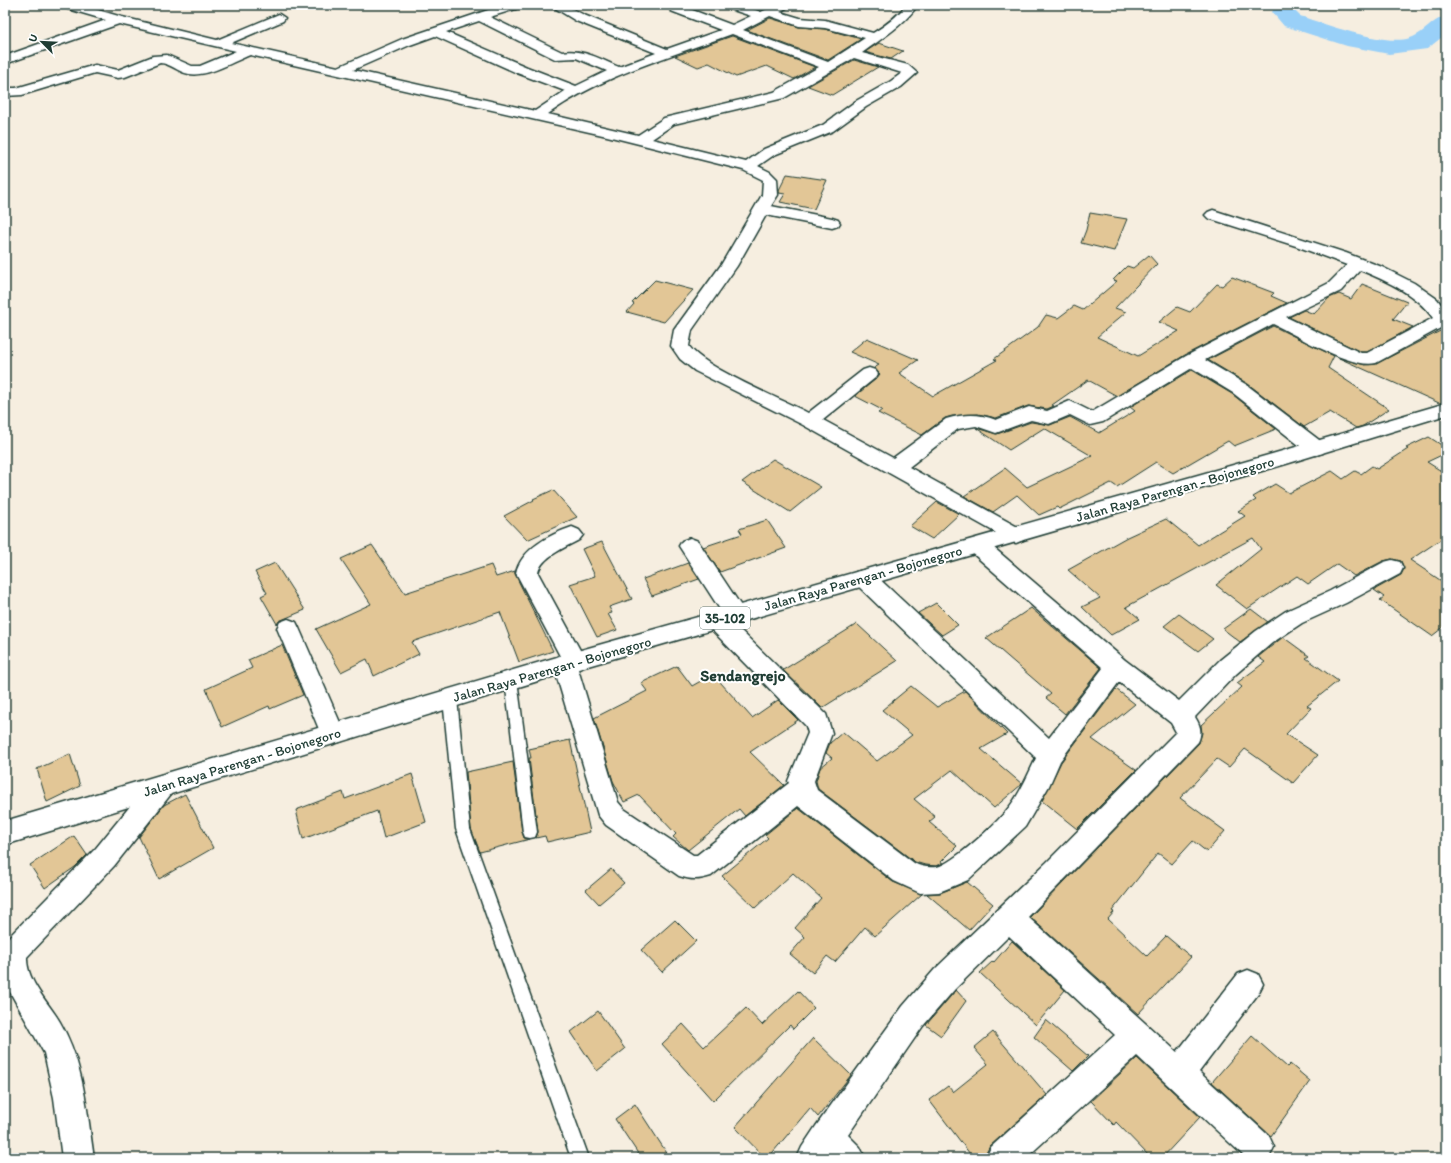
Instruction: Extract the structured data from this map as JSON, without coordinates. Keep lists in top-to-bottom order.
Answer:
{
  "streets": {
    "street": ["Jalan Raya Parengan - Bojonegoro", "35-102"]
  },
  "districts": ["Sendangrejo"],
  "north": "top left"
}
